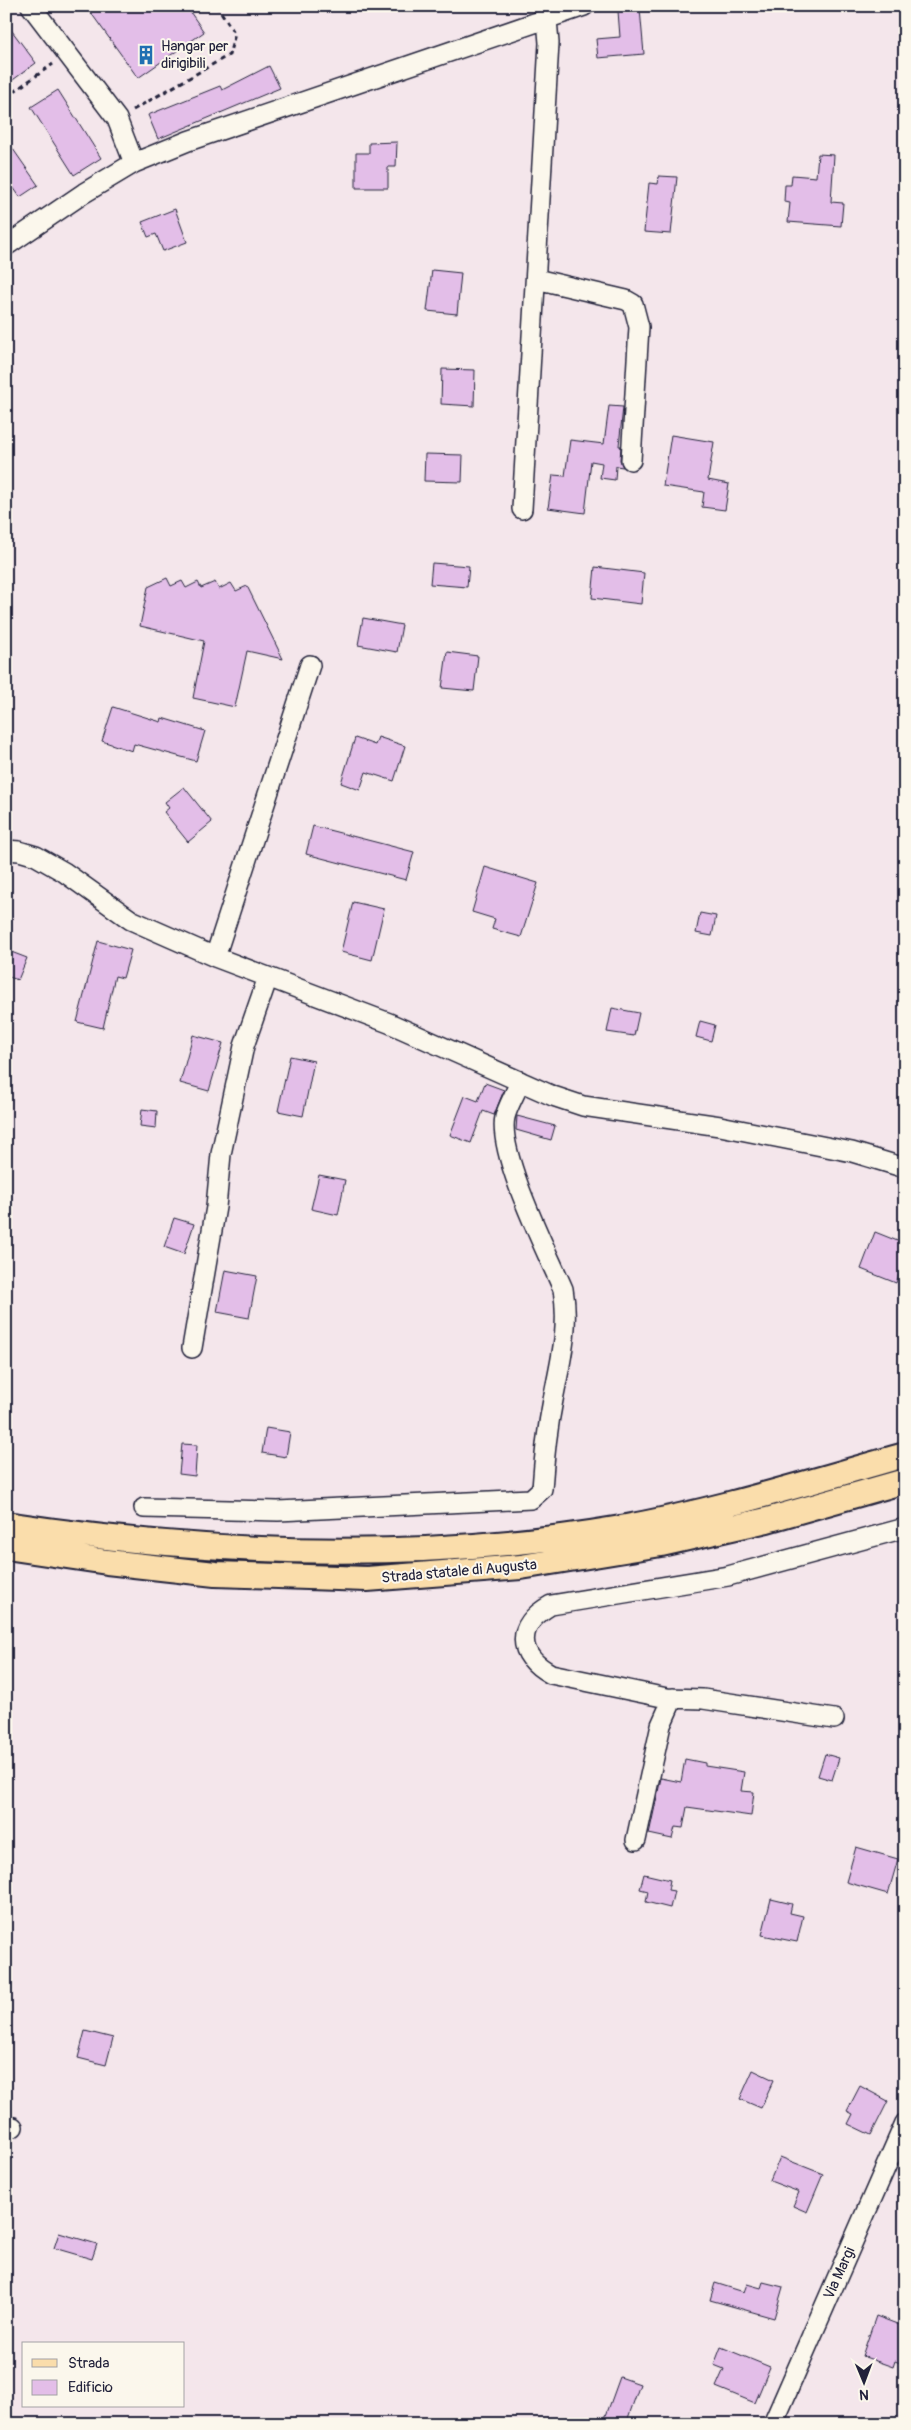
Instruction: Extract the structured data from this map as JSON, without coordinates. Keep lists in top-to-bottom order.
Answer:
{
  "streets": {
    "main road": ["Strada statale di Augusta"],
    "street": ["Via Margi"]
  },
  "places": {
    "building": ["Hangar per dirigibili"]
  },
  "legend": ["Strada", "Edificio"],
  "north": "bottom"
}
